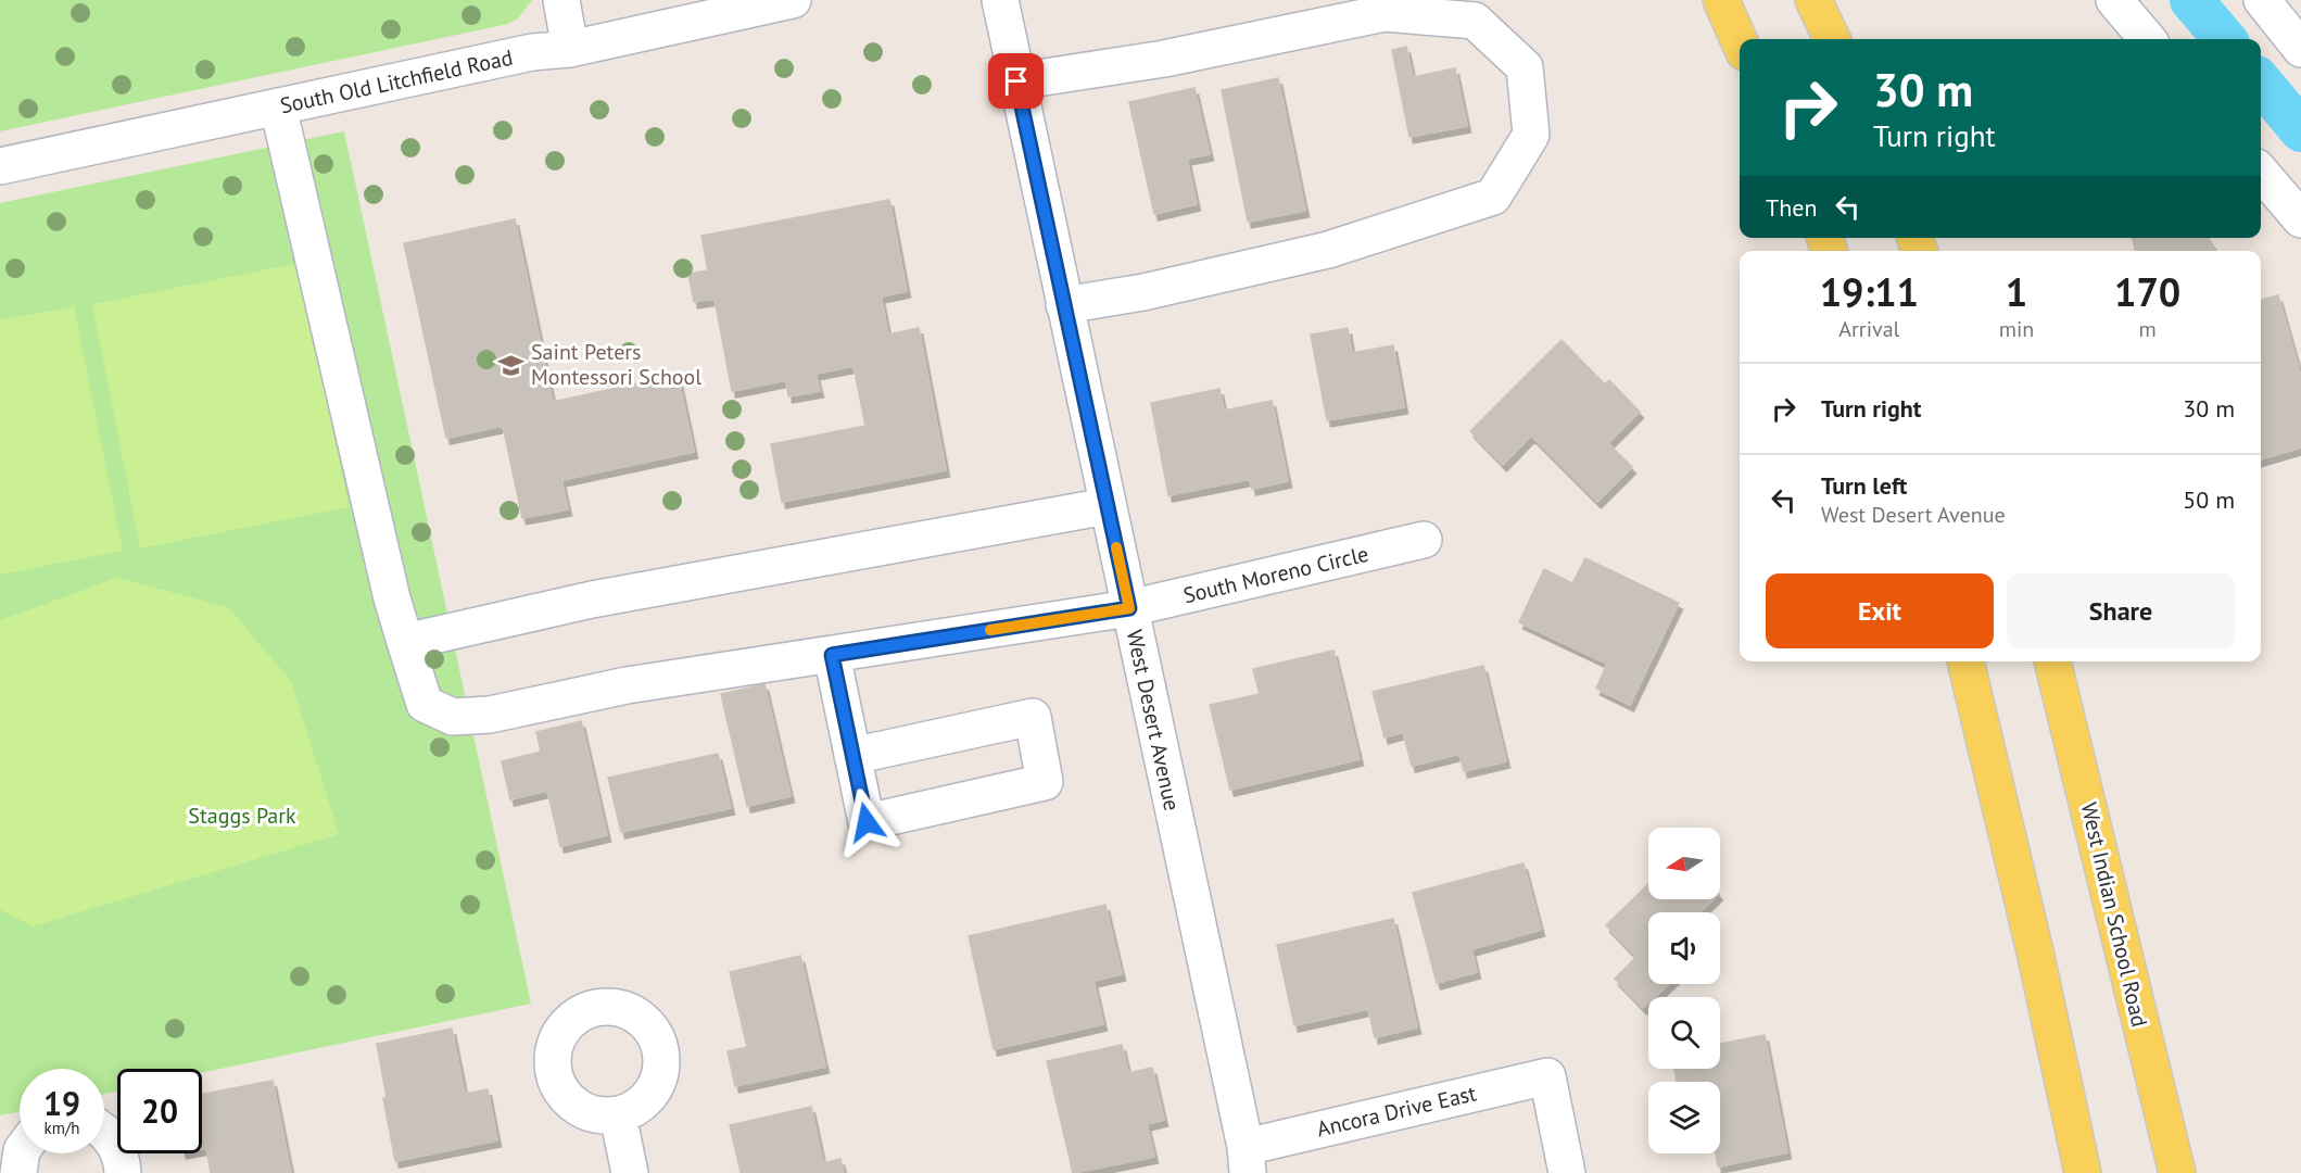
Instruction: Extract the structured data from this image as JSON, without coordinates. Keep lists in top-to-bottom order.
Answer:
{
  "streets": {
    "main road": ["West Indian School Road"],
    "street": [
      "South Old Litchfield Road",
      "South Moreno Circle",
      "West Desert Avenue",
      "Ancora Drive East"
    ]
  },
  "crossings": [
    ["South Old Litchfield Road", "South Moreno Circle"],
    ["South Moreno Circle", "West Desert Avenue"],
    ["West Desert Avenue", "Ancora Drive East"]
  ],
  "parks": ["Staggs Park"],
  "places": {
    "school or university": ["Saint Peters Montessori School"]
  },
  "north": "left",
  "page": {
    "turn": ["30 m", "Turn right"],
    "then": "Then",
    "eta": [
      "19:11",
      "Arrival",
      "1",
      "min",
      "170",
      "m"
    ],
    "list": [
      {
        "name": "Turn right",
        "value": "30 m"
      },
      {
        "name": "Turn left",
        "note": "West Desert Avenue",
        "value": "50 m"
      }
    ],
    "buttons": ["Exit", "Share"],
    "speed": "19 km/h",
    "limit": "20"
  }
}
